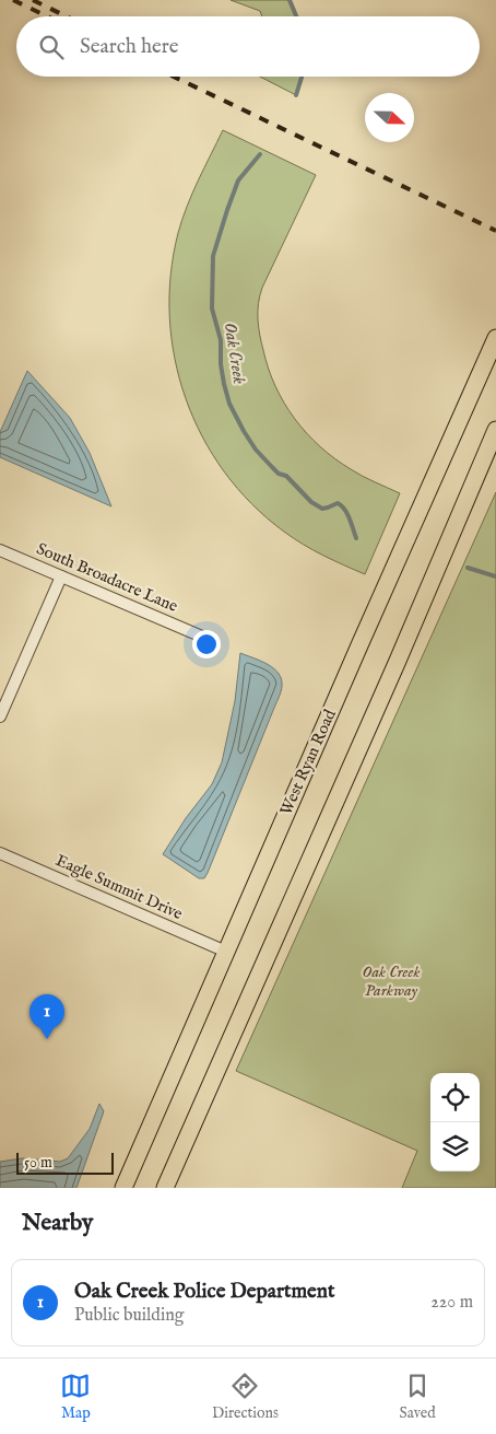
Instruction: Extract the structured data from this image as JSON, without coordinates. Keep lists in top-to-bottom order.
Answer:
{
  "streets": {
    "main road": ["West Ryan Road"],
    "street": ["South Broadacre Lane", "Eagle Summit Drive"]
  },
  "crossings": [
    ["West Ryan Road", "Eagle Summit Drive"]
  ],
  "water": ["Oak Creek"],
  "parks": ["Oak Creek Parkway"],
  "scale_bar": "50 m",
  "north": "right",
  "page": {
    "search": "Search here",
    "pins": "1",
    "scale": "50 m",
    "heading": "Nearby",
    "list": [
      {
        "mark": "1",
        "name": "Oak Creek Police Department",
        "note": "Public building",
        "value": "220 m"
      }
    ],
    "nav": ["Map", "Directions", "Saved"]
  }
}
